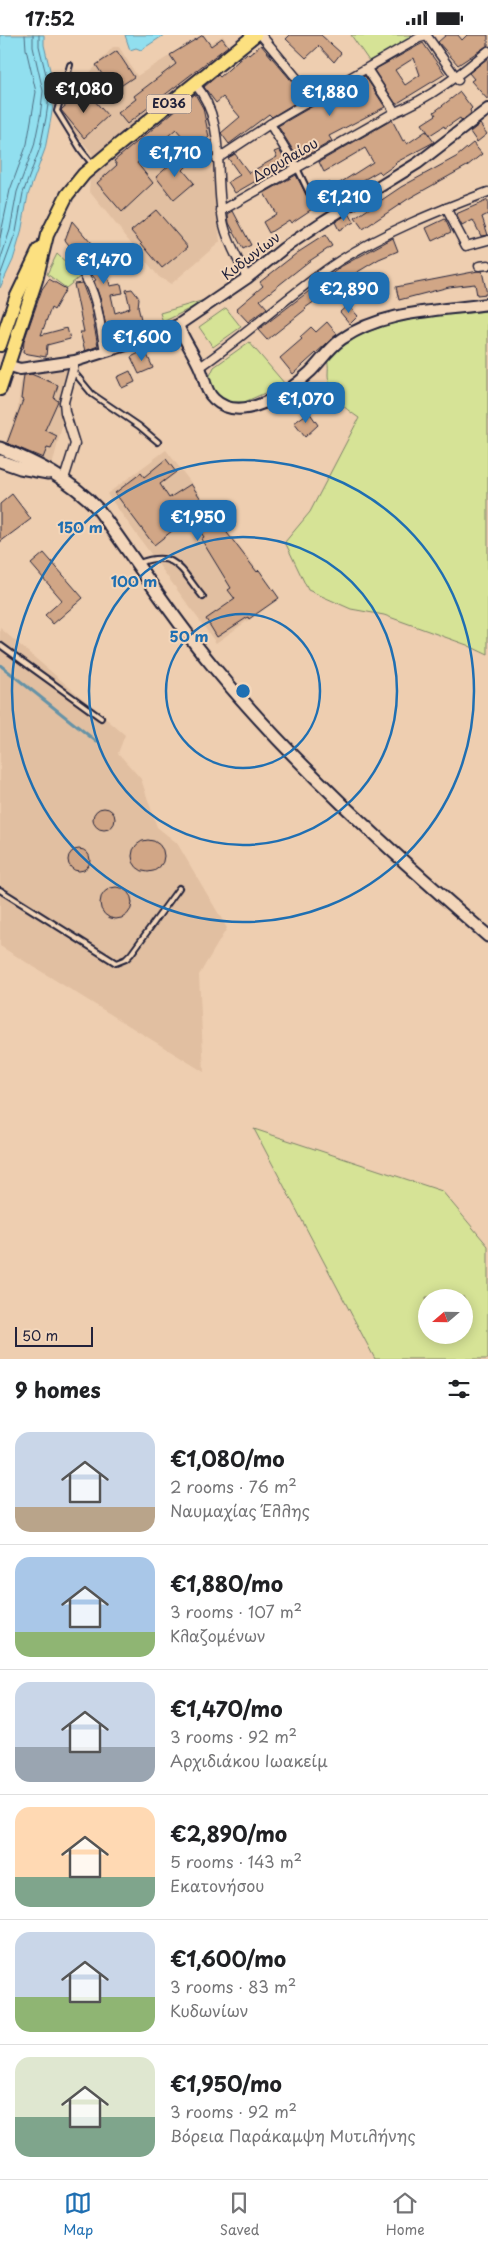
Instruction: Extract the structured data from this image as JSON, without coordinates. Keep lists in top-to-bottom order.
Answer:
{
  "streets": {
    "main road": ["ΕΟ36"],
    "street": ["Δορυλαίου", "Κυδωνίων"]
  },
  "crossings": [
    ["ΕΟ36", "Κυδωνίων"]
  ],
  "scale_bar": "50 m",
  "north": "left",
  "page": {
    "status": "17:52",
    "price": [
      "€1,080",
      "€1,880",
      "€1,710",
      "€1,210",
      "€1,470",
      "€2,890",
      "€1,600",
      "€1,070",
      "€1,950"
    ],
    "scale": "50 m",
    "heading": "9 homes",
    "list": [
      {
        "name": "€1,080/mo",
        "note": "2 rooms · 76 m² · Ναυμαχίας Έλλης"
      },
      {
        "name": "€1,880/mo",
        "note": "3 rooms · 107 m² · Κλαζομένων"
      },
      {
        "name": "€1,470/mo",
        "note": "3 rooms · 92 m² · Αρχιδιάκου Ιωακείμ"
      },
      {
        "name": "€2,890/mo",
        "note": "5 rooms · 143 m² · Εκατονήσου"
      },
      {
        "name": "€1,600/mo",
        "note": "3 rooms · 83 m² · Κυδωνίων"
      },
      {
        "name": "€1,950/mo",
        "note": "3 rooms · 92 m² · Βόρεια Παράκαμψη Μυτιλήνης"
      }
    ],
    "tabs": ["Map", "Saved", "Home"]
  },
  "rings": ["150 m", "100 m", "50 m"]
}
